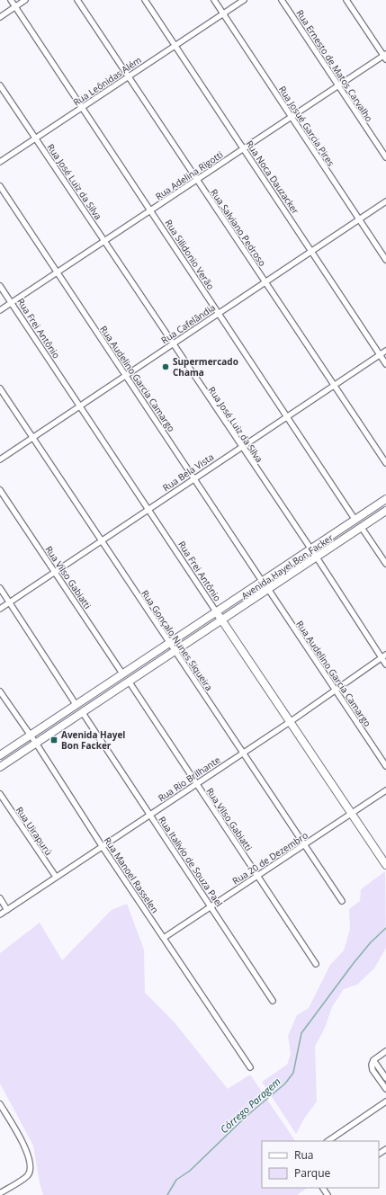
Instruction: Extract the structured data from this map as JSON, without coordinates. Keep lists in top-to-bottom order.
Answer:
{
  "streets": {
    "main road": ["Rua Frei Antônio", "Avenida Hayel Bon Facker"],
    "street": [
      "Rua Ernesto de Matos Carvalho",
      "Rua Leônidas Além",
      "Rua Josué Garcia Pires",
      "Rua Adelina Rigotti",
      "Rua Noca Dauzacker",
      "Rua José Luiz da Silva",
      "Rua Salviano Pedroso",
      "Rua Silidonio Verão",
      "Rua Cafelândia",
      "Rua Audelino Garcia Camargo",
      "Rua Bela Vista",
      "Rua Vilso Gabiatti",
      "Rua Gonçalo Nunes Siqueira",
      "Rua Rio Brilhante",
      "Rua Uirapurú",
      "Rua 20 de Dezembro",
      "Rua Italivio de Souza Pael",
      "Rua Manoel Rasselen"
    ]
  },
  "crossings": [
    ["Rua Ernesto de Matos Carvalho", "Rua Adelina Rigotti"],
    ["Rua Leônidas Além", "Rua Josué Garcia Pires"],
    ["Rua Leônidas Além", "Rua Noca Dauzacker"],
    ["Rua Leônidas Além", "Rua José Luiz da Silva"],
    ["Rua Leônidas Além", "Rua Salviano Pedroso"],
    ["Rua Leônidas Além", "Rua Silidonio Verão"],
    ["Rua Josué Garcia Pires", "Rua Adelina Rigotti"],
    ["Rua Josué Garcia Pires", "Rua Cafelândia"],
    ["Rua Adelina Rigotti", "Rua Noca Dauzacker"],
    ["Rua Adelina Rigotti", "Rua José Luiz da Silva"],
    ["Rua Adelina Rigotti", "Rua Salviano Pedroso"],
    ["Rua Adelina Rigotti", "Rua Silidonio Verão"],
    ["Rua Adelina Rigotti", "Rua Frei Antônio"],
    ["Rua Adelina Rigotti", "Rua Audelino Garcia Camargo"],
    ["Rua Noca Dauzacker", "Rua Cafelândia"],
    ["Rua Noca Dauzacker", "Rua Bela Vista"],
    ["Rua José Luiz da Silva", "Rua Cafelândia"],
    ["Rua José Luiz da Silva", "Rua Bela Vista"],
    ["Rua José Luiz da Silva", "Avenida Hayel Bon Facker"],
    ["Rua José Luiz da Silva", "Rua Rio Brilhante"],
    ["Rua Salviano Pedroso", "Rua Cafelândia"],
    ["Rua Salviano Pedroso", "Rua Bela Vista"],
    ["Rua Silidonio Verão", "Rua Cafelândia"],
    ["Rua Silidonio Verão", "Rua Bela Vista"],
    ["Rua Silidonio Verão", "Avenida Hayel Bon Facker"],
    ["Rua Cafelândia", "Rua Frei Antônio"],
    ["Rua Cafelândia", "Rua Audelino Garcia Camargo"],
    ["Rua Cafelândia", "Rua Gonçalo Nunes Siqueira"],
    ["Rua Frei Antônio", "Rua Bela Vista"],
    ["Rua Frei Antônio", "Avenida Hayel Bon Facker"],
    ["Rua Frei Antônio", "Rua Rio Brilhante"],
    ["Rua Frei Antônio", "Rua 20 de Dezembro"],
    ["Rua Audelino Garcia Camargo", "Rua Bela Vista"],
    ["Rua Audelino Garcia Camargo", "Avenida Hayel Bon Facker"],
    ["Rua Audelino Garcia Camargo", "Rua Rio Brilhante"],
    ["Rua Bela Vista", "Rua Vilso Gabiatti"],
    ["Rua Bela Vista", "Rua Gonçalo Nunes Siqueira"],
    ["Avenida Hayel Bon Facker", "Rua Vilso Gabiatti"],
    ["Avenida Hayel Bon Facker", "Rua Gonçalo Nunes Siqueira"],
    ["Avenida Hayel Bon Facker", "Rua Italivio de Souza Pael"],
    ["Avenida Hayel Bon Facker", "Rua Manoel Rasselen"],
    ["Rua Vilso Gabiatti", "Rua Rio Brilhante"],
    ["Rua Vilso Gabiatti", "Rua 20 de Dezembro"],
    ["Rua Gonçalo Nunes Siqueira", "Rua Rio Brilhante"],
    ["Rua Gonçalo Nunes Siqueira", "Rua 20 de Dezembro"],
    ["Rua Rio Brilhante", "Rua Uirapurú"],
    ["Rua Rio Brilhante", "Rua Italivio de Souza Pael"],
    ["Rua Rio Brilhante", "Rua Manoel Rasselen"],
    ["Rua 20 de Dezembro", "Rua Italivio de Souza Pael"],
    ["Rua 20 de Dezembro", "Rua Manoel Rasselen"]
  ],
  "water": ["Córrego Paragem"],
  "places": {
    "other": ["Supermercado Chama"],
    "transit": ["Avenida Hayel Bon Facker"]
  },
  "legend": ["Rua", "Parque"]
}
